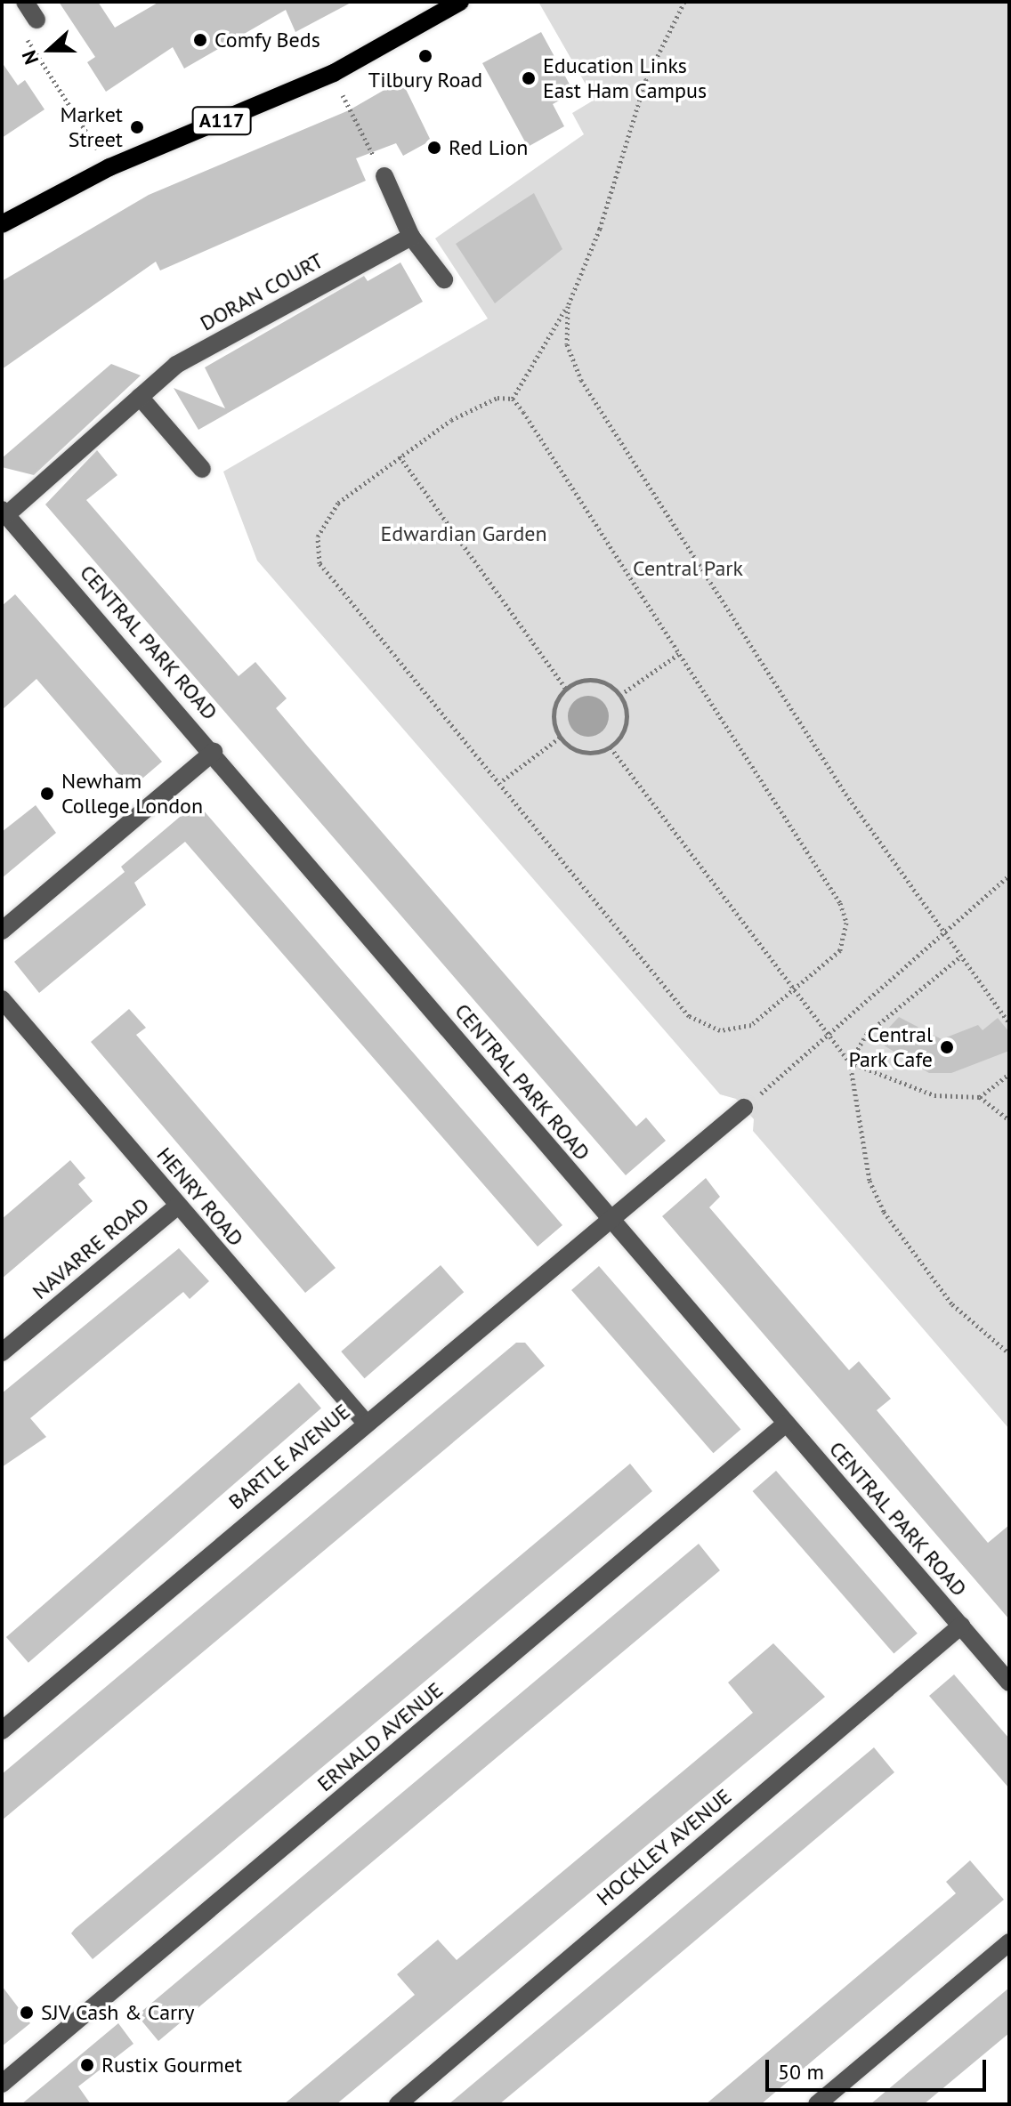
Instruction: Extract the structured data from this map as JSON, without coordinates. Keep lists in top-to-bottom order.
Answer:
{
  "streets": {
    "main road": ["A117"],
    "street": [
      "DORAN COURT",
      "CENTRAL PARK ROAD",
      "HENRY ROAD",
      "NAVARRE ROAD",
      "BARTLE AVENUE",
      "ERNALD AVENUE",
      "HOCKLEY AVENUE"
    ]
  },
  "crossings": [
    ["DORAN COURT", "CENTRAL PARK ROAD"],
    ["CENTRAL PARK ROAD", "BARTLE AVENUE"],
    ["CENTRAL PARK ROAD", "ERNALD AVENUE"],
    ["CENTRAL PARK ROAD", "HOCKLEY AVENUE"],
    ["HENRY ROAD", "NAVARRE ROAD"],
    ["HENRY ROAD", "BARTLE AVENUE"]
  ],
  "parks": ["Edwardian Garden", "Central Park"],
  "places": [
    "Comfy Beds",
    "Tilbury Road",
    "Education Links East Ham Campus",
    "Market Street",
    "Red Lion",
    "Newham College London",
    "Central Park Cafe",
    "SJV Cash & Carry",
    "Rustix Gourmet"
  ],
  "scale_bar": "50 m",
  "north": "left"
}
